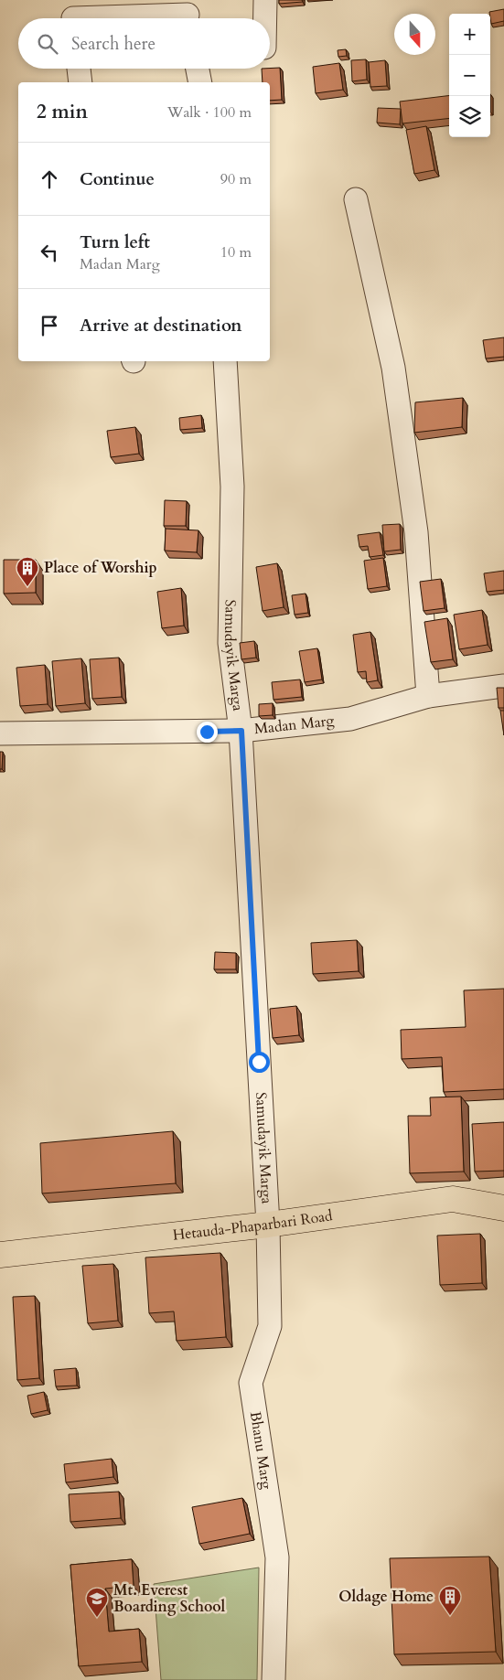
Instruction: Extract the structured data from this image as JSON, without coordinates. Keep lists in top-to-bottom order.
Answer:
{
  "streets": {
    "highway": ["Hetauda-Phaparbari Road"],
    "street": ["Samudayik Marga", "Madan Marg", "Bhanu Marg"]
  },
  "crossings": [
    ["Samudayik Marga", "Madan Marg"],
    ["Samudayik Marga", "Hetauda-Phaparbari Road"],
    ["Samudayik Marga", "Bhanu Marg"],
    ["Hetauda-Phaparbari Road", "Bhanu Marg"]
  ],
  "places": {
    "building": ["Place of Worship", "Oldage Home"],
    "school or university": ["Mt. Everest Boarding School"]
  },
  "north": "bottom",
  "page": {
    "map_buttons": ["+", "−"],
    "search": "Search here",
    "heading": ["2 min", "Walk · 100 m"],
    "list": [
      ["Continue", "90 m"],
      ["Turn left", "Madan Marg", "10 m"],
      "Arrive at destination"
    ]
  }
}
